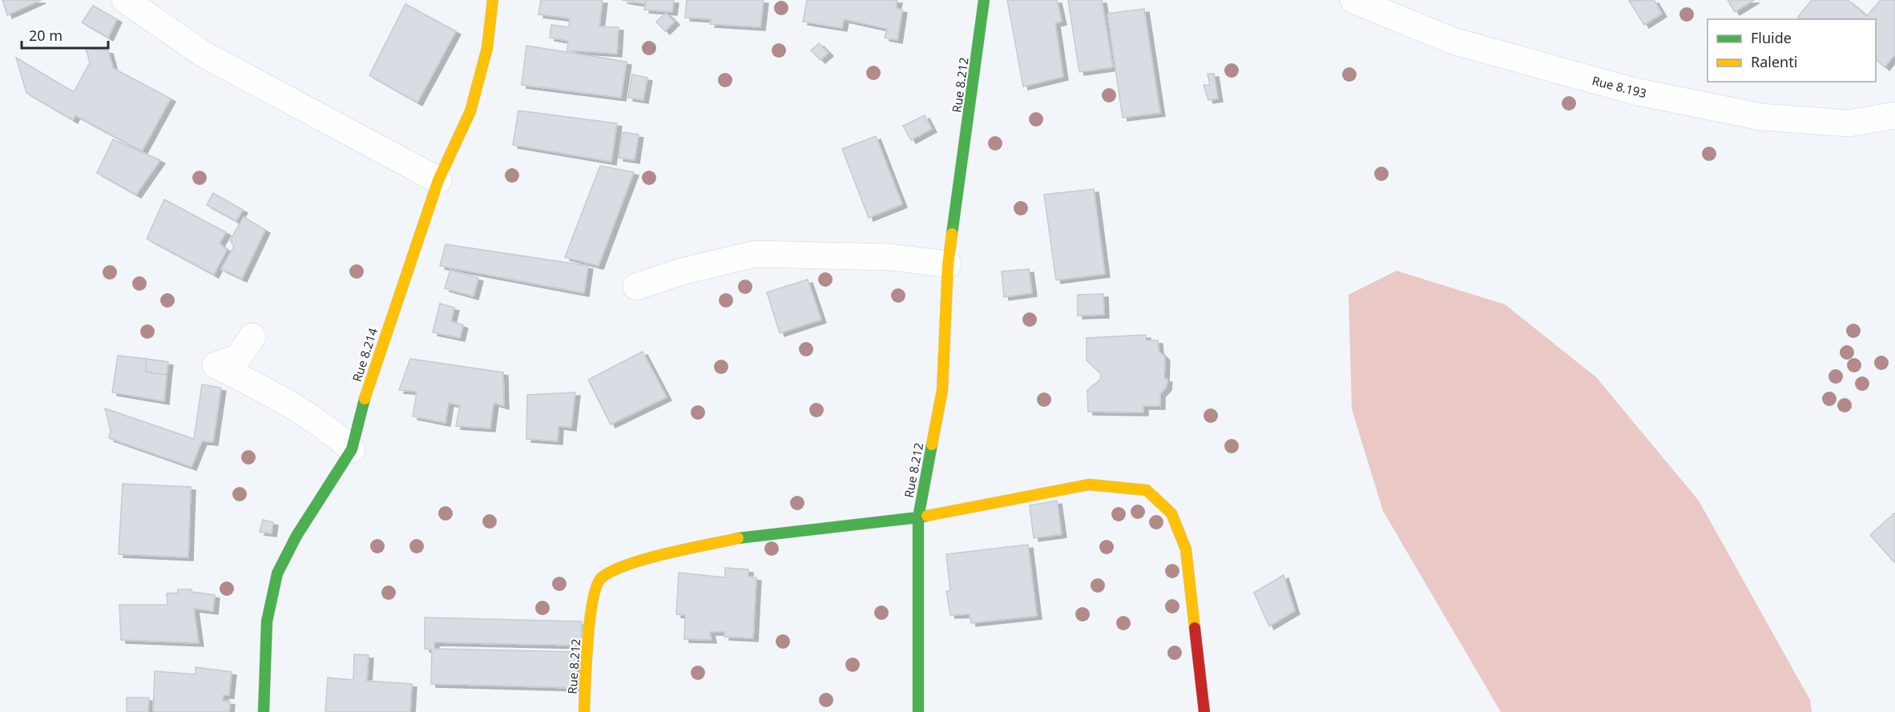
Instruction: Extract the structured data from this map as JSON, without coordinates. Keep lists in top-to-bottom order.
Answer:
{
  "streets": {
    "street": ["Rue 8.212", "Rue 8.193", "Rue 8.214"]
  },
  "legend": ["Fluide", "Ralenti"],
  "scale_bar": "20 m"
}
